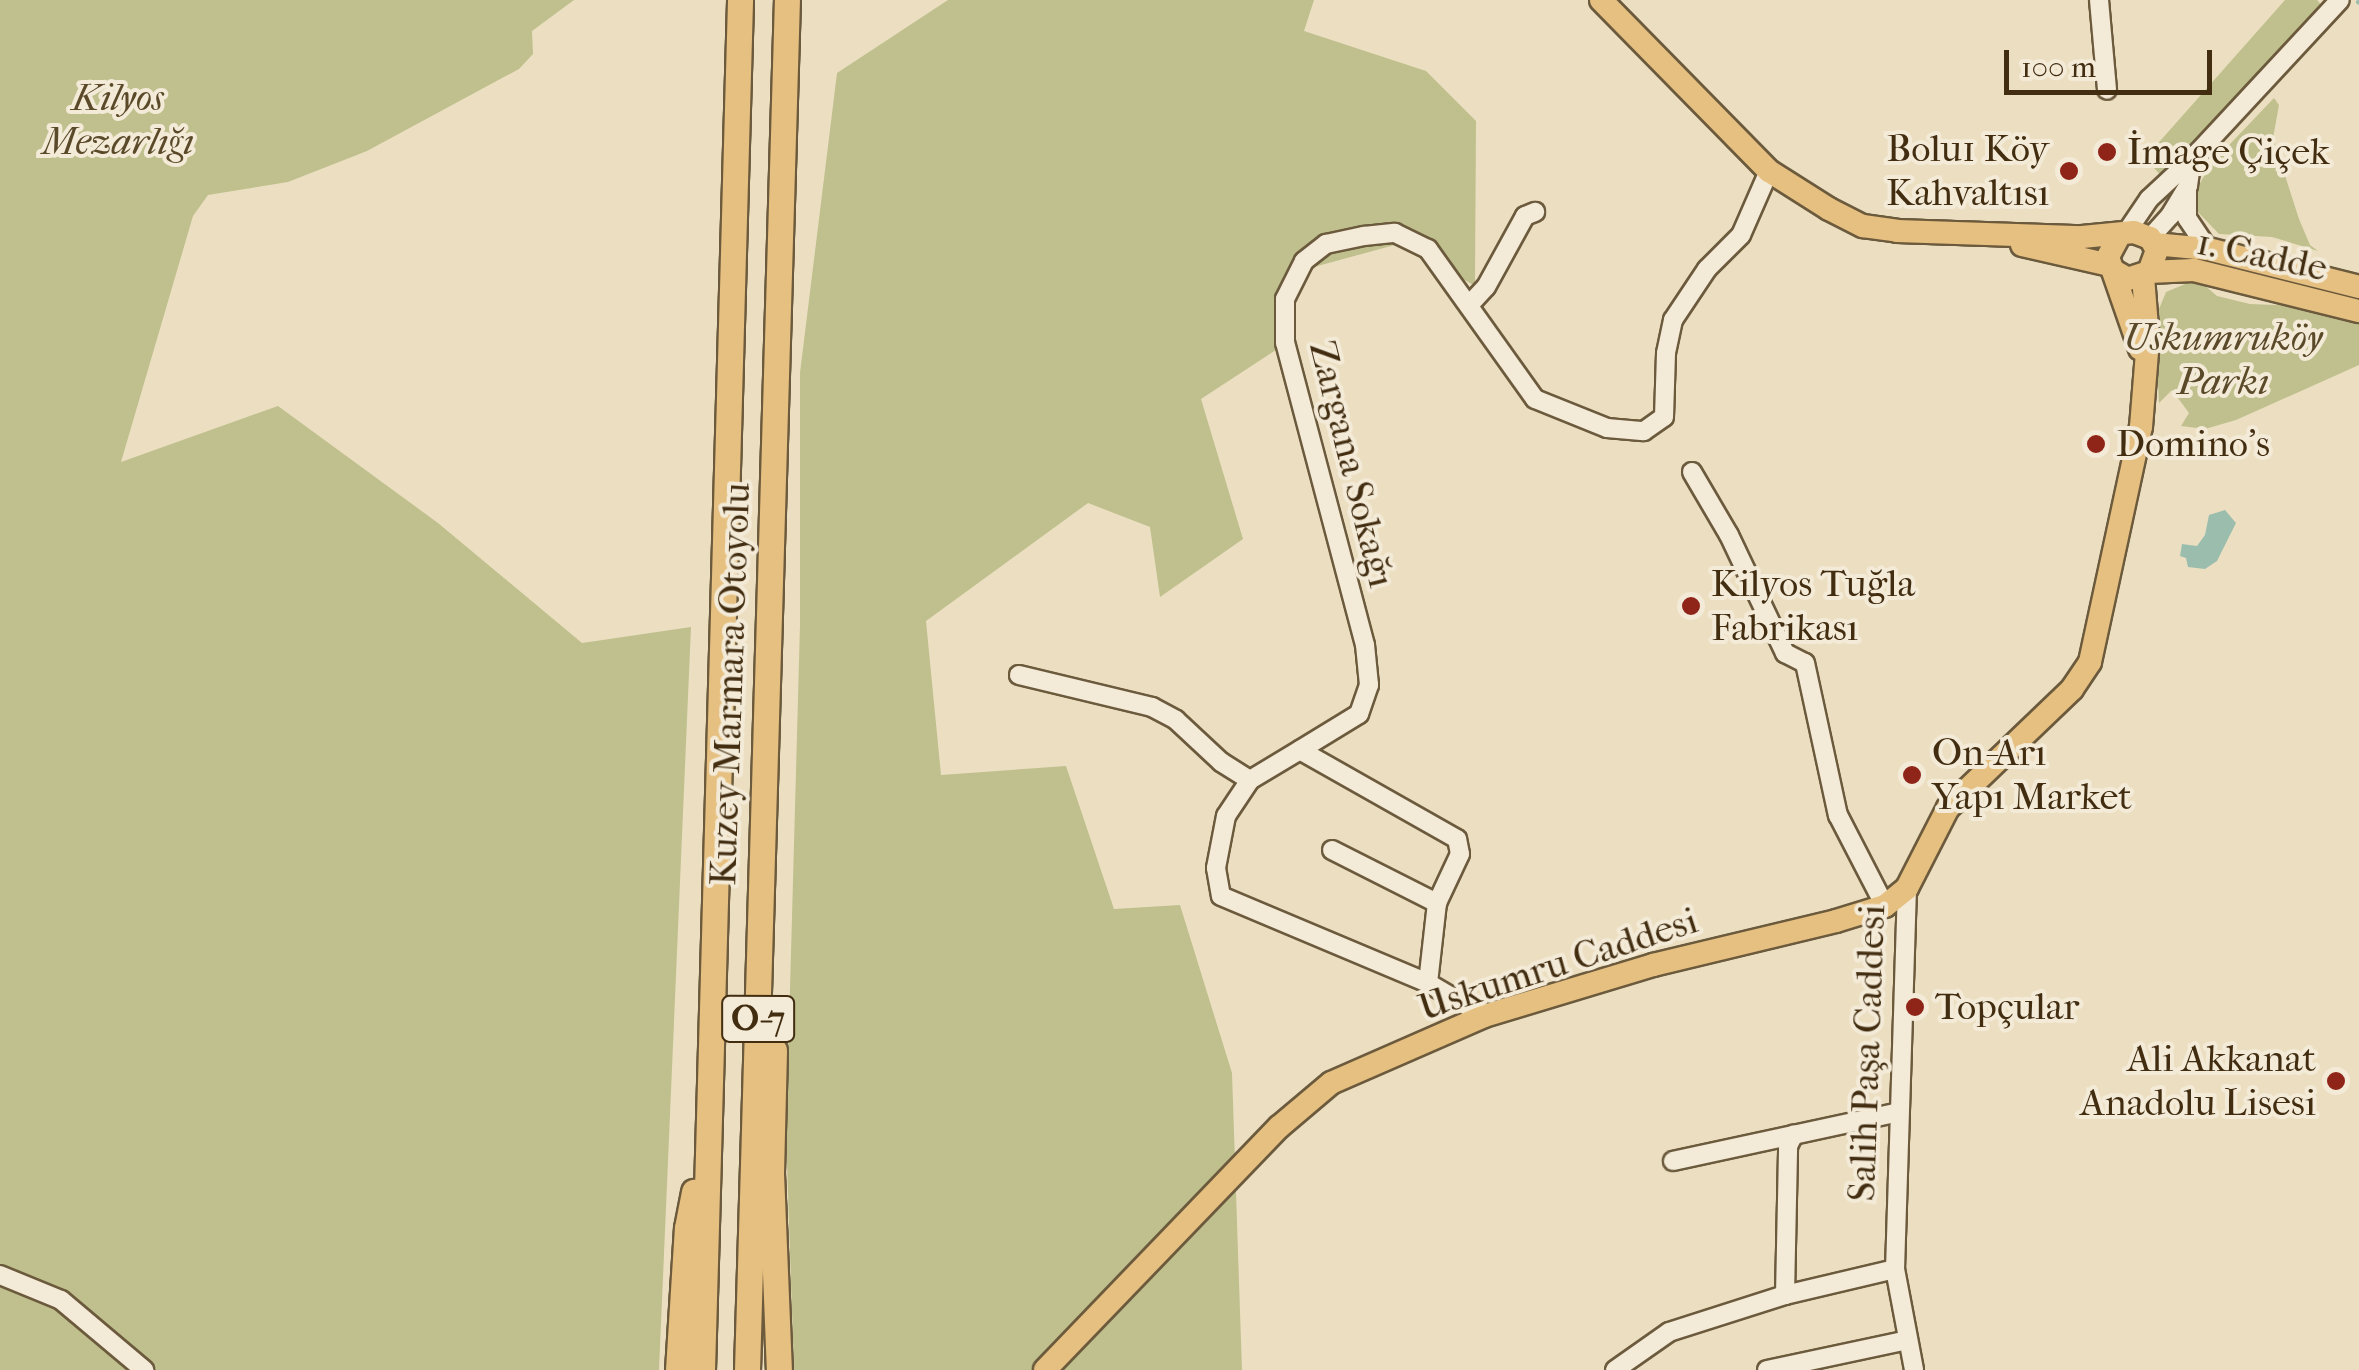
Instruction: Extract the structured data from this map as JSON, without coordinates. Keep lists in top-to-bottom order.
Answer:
{
  "streets": {
    "highway": ["Kuzey Marmara Otoyolu", "O-7"],
    "main road": ["1. Cadde", "Uskumru Caddesi", "Salih Paşa Caddesi"],
    "street": ["Zargana Sokağı"]
  },
  "crossings": [
    ["1. Cadde", "Salih Paşa Caddesi"],
    ["Uskumru Caddesi", "Salih Paşa Caddesi"]
  ],
  "parks": ["Kilyos Mezarlığı", "Uskumruköy Parkı"],
  "places": [
    "İmage Çiçek",
    "Bolu1 Köy Kahvaltısı",
    "Domino's",
    "Kilyos Tuğla Fabrikası",
    "On-Arı Yapı Market",
    "Topçular",
    "Ali Akkanat Anadolu Lisesi"
  ],
  "scale_bar": "100 m"
}
